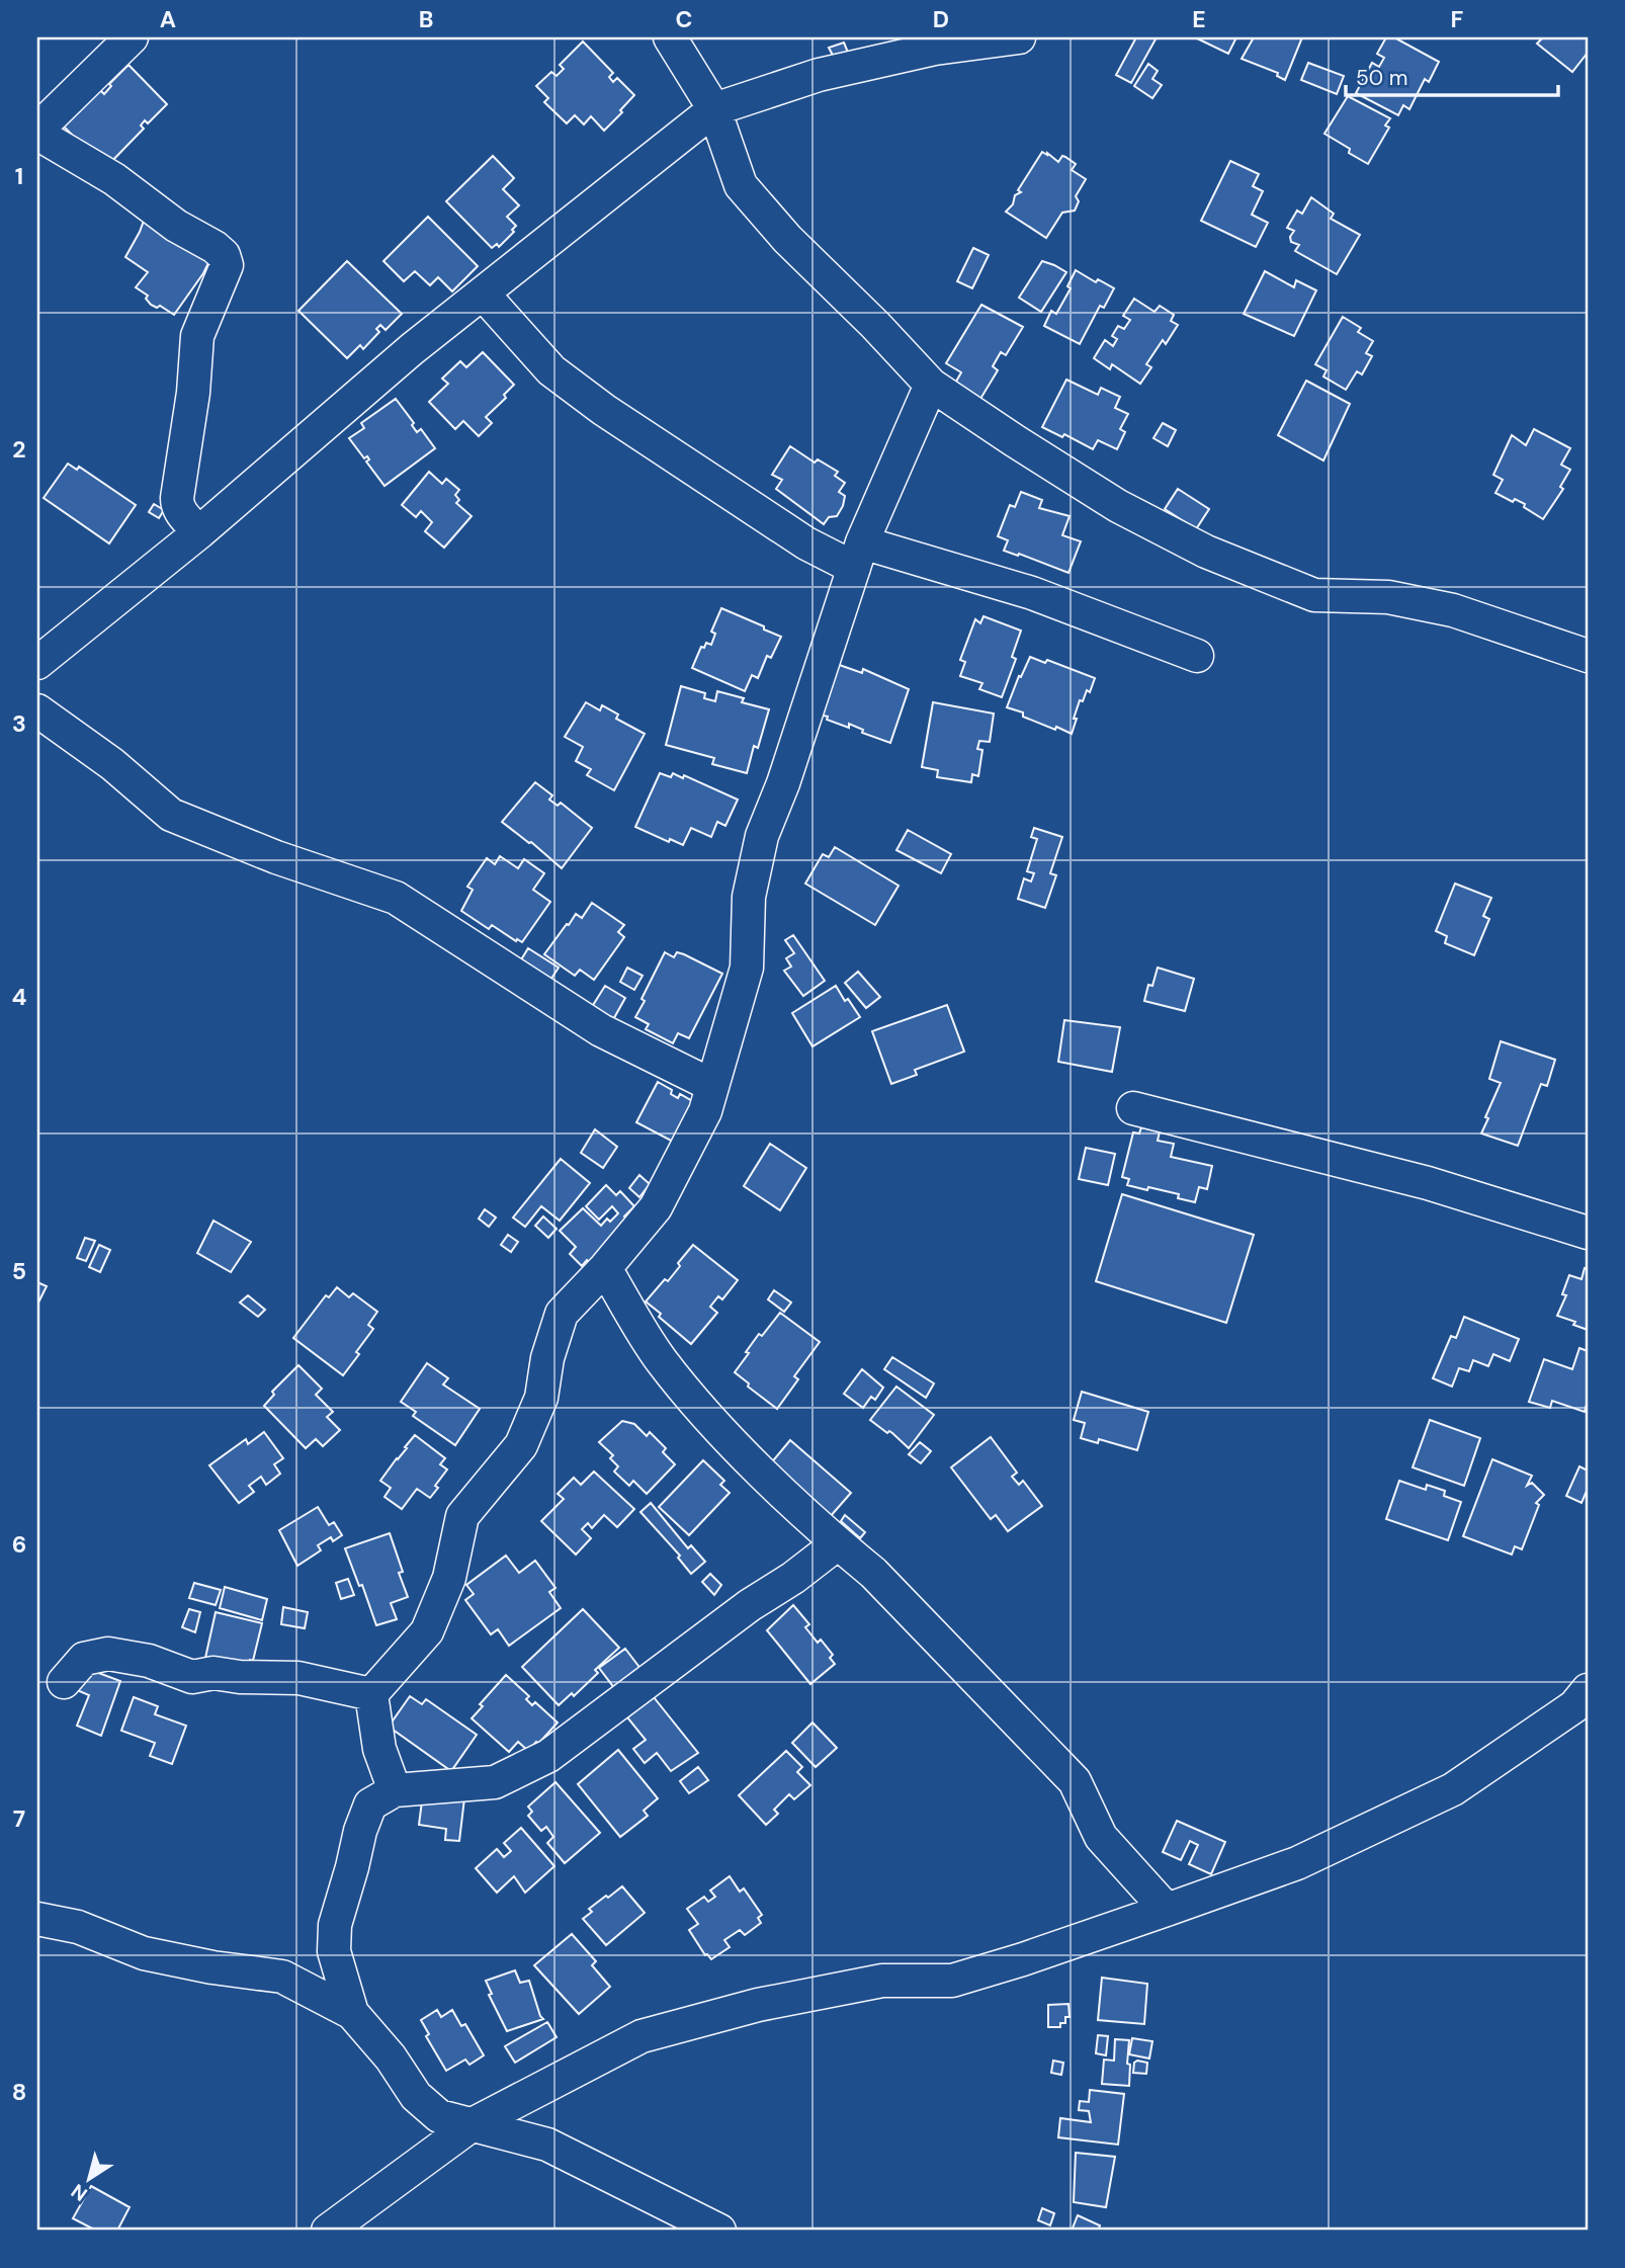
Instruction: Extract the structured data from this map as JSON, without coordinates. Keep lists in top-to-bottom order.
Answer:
{
  "scale_bar": "50 m",
  "north": "bottom left",
  "grid": {
    "columns": [
      "A",
      "B",
      "C",
      "D",
      "E",
      "F"
    ],
    "rows": [
      "1",
      "2",
      "3",
      "4",
      "5",
      "6",
      "7",
      "8"
    ]
  }
}
